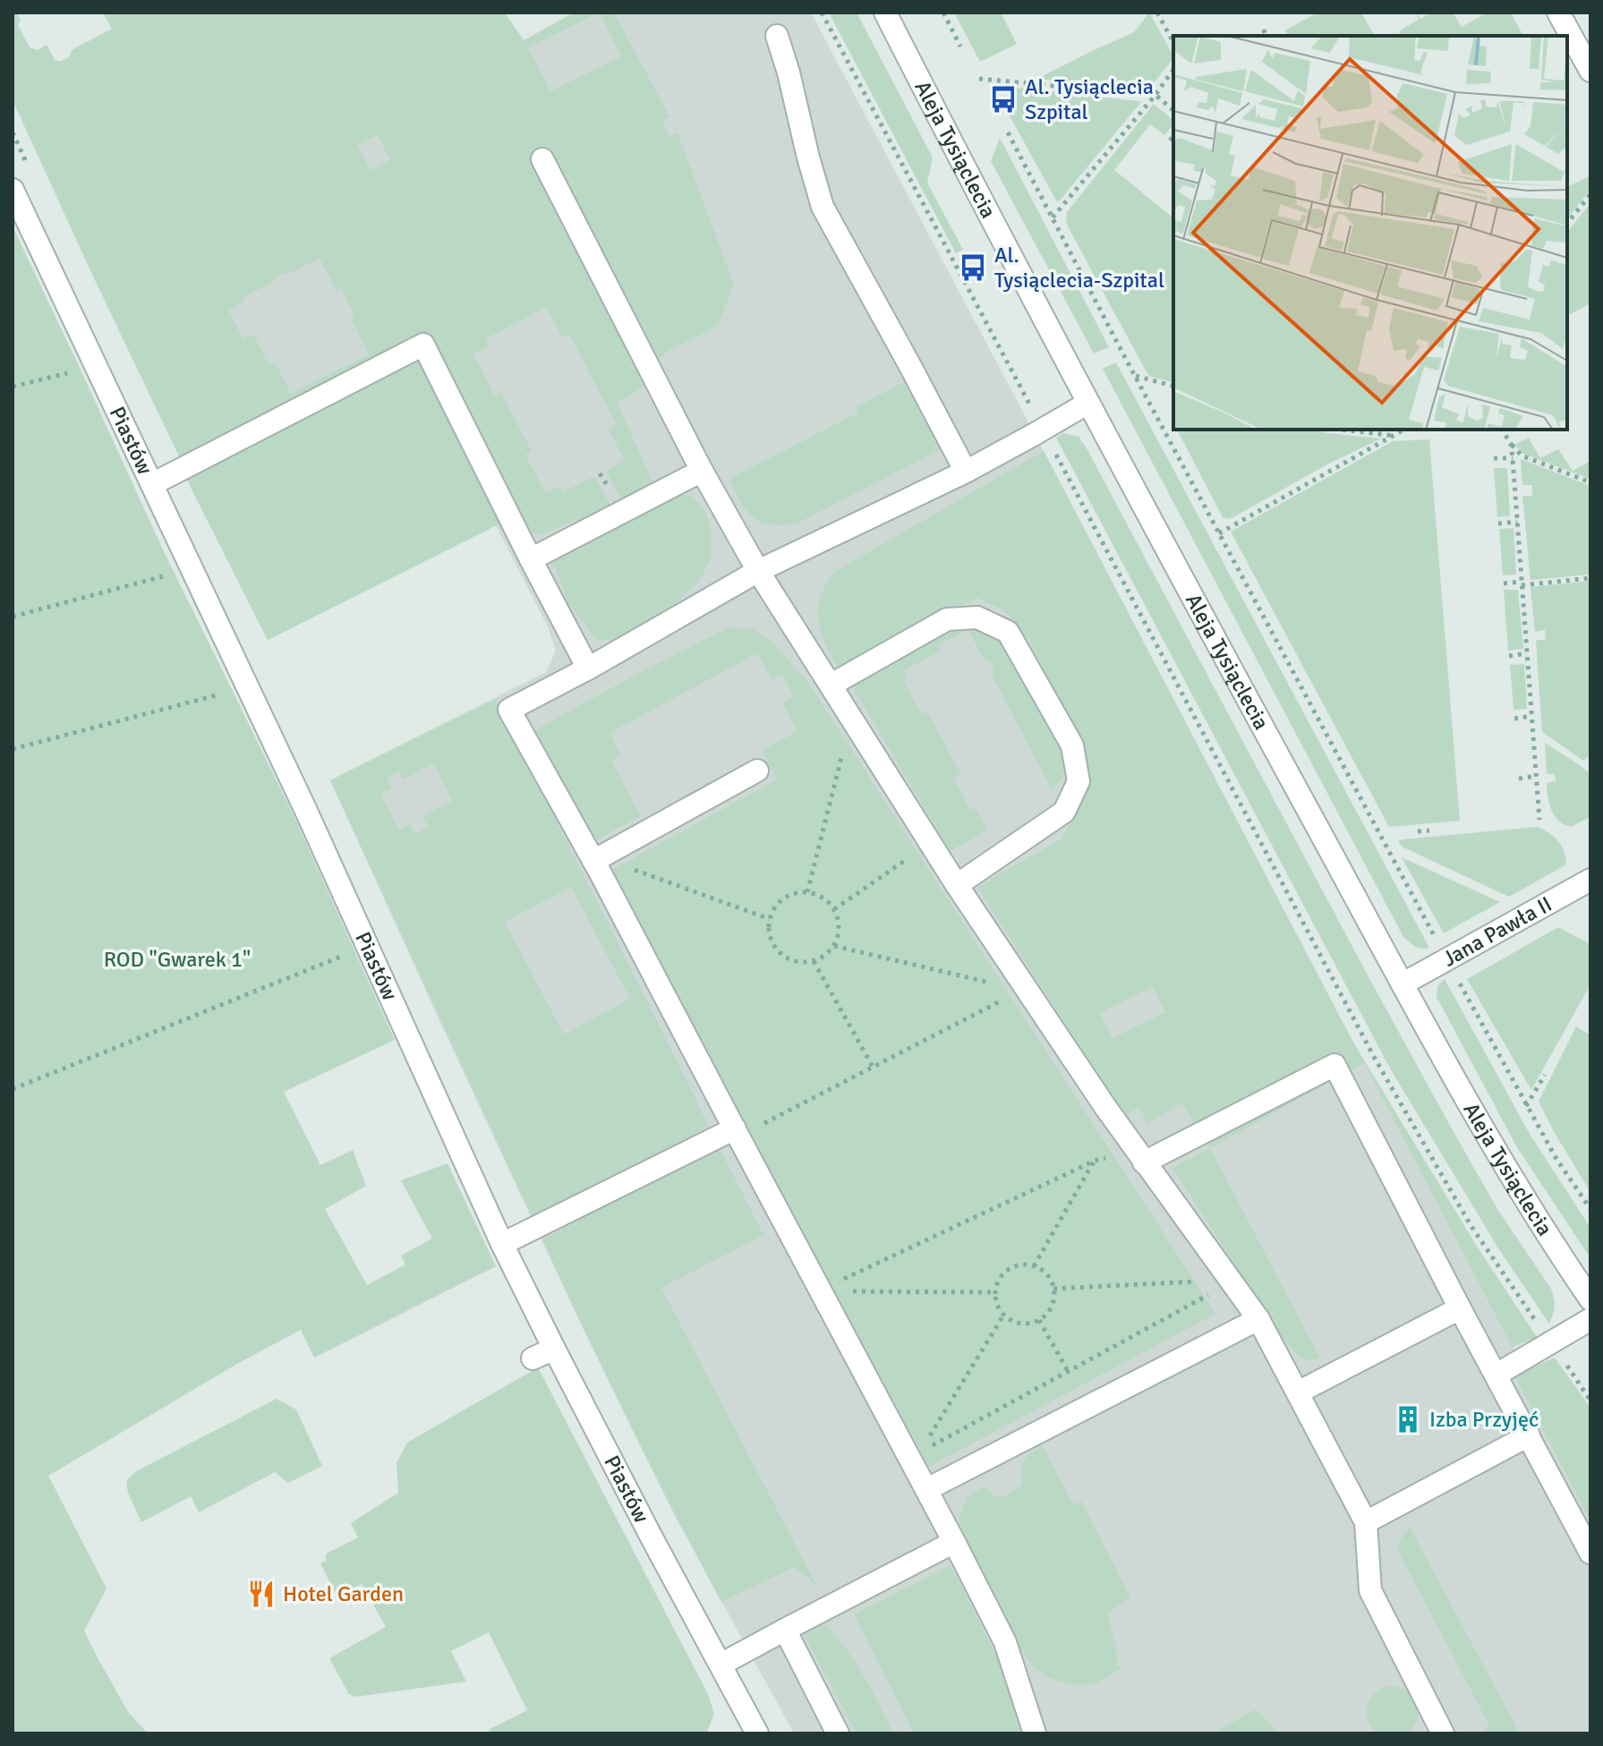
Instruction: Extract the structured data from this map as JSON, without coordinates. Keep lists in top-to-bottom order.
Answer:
{
  "streets": {
    "street": ["Aleja Tysiąclecia", "Piastów", "Jana Pawła II"]
  },
  "crossings": [
    ["Aleja Tysiąclecia", "Jana Pawła II"]
  ],
  "parks": ["ROD \"Gwarek 1\""],
  "places": {
    "bus stop": ["Al. Tysiąclecia Szpital", "Al. Tysiąclecia-Szpital"],
    "building": ["Izba Przyjęć"],
    "restaurant": ["Hotel Garden"]
  }
}
